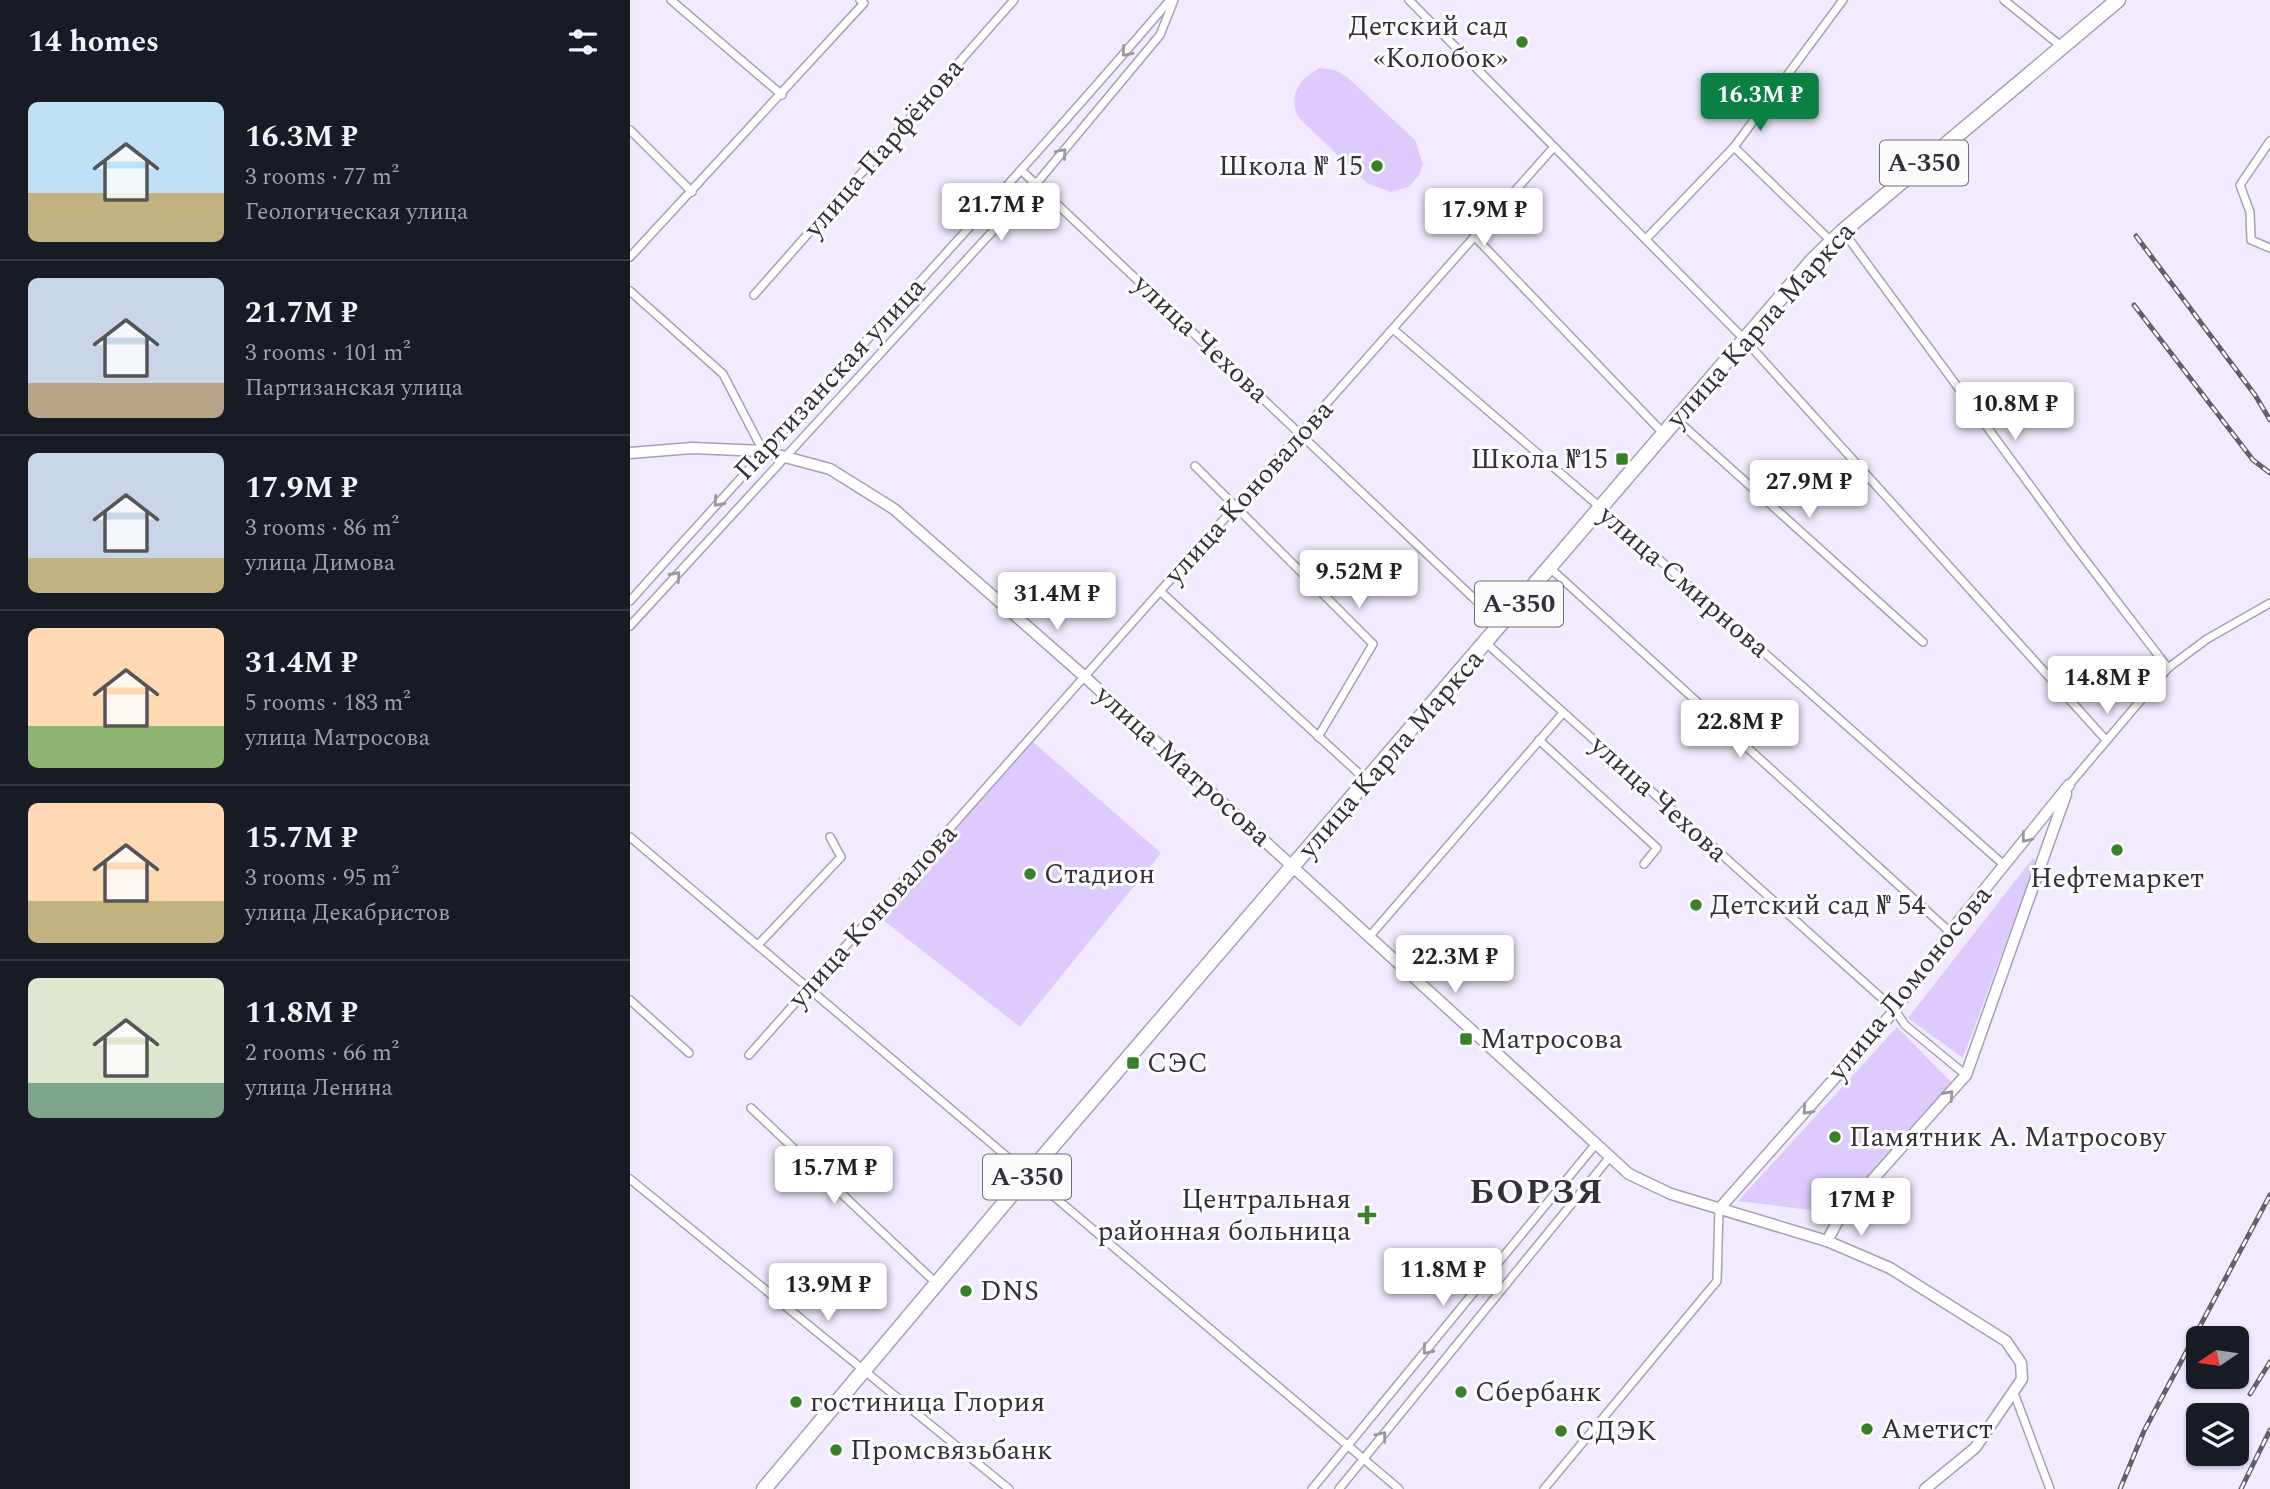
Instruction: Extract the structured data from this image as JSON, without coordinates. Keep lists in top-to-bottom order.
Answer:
{
  "streets": {
    "highway": ["А-350", "улица Карла Маркса"],
    "street": [
      "улица Парфёнова",
      "улица Чехова",
      "Партизанская улица",
      "улица Коновалова",
      "улица Смирнова",
      "улица Матросова",
      "улица Ломоносова"
    ]
  },
  "crossings": [
    ["улица Карла Маркса", "улица Чехова"],
    ["улица Карла Маркса", "улица Смирнова"],
    ["улица Карла Маркса", "улица Матросова"],
    ["улица Чехова", "Партизанская улица"],
    ["улица Чехова", "улица Коновалова"],
    ["улица Чехова", "улица Ломоносова"],
    ["Партизанская улица", "улица Матросова"],
    ["улица Коновалова", "улица Смирнова"],
    ["улица Коновалова", "улица Матросова"],
    ["улица Смирнова", "улица Ломоносова"],
    ["улица Матросова", "улица Ломоносова"]
  ],
  "districts": ["БОРЗЯ"],
  "places": {
    "other": [
      "Детский сад «Колобок»",
      "Школа № 15",
      "Нефтемаркет",
      "Стадион",
      "Детский сад № 54",
      "Памятник А. Матросову",
      "DNS",
      "Сбербанк",
      "гостиница Глория",
      "Аметист",
      "СДЭК",
      "Промсвязьбанк"
    ],
    "transit": ["Школа №15", "Матросова", "СЭС"],
    "health": ["Центральная районная больница"]
  },
  "north": "left",
  "page": {
    "heading": "14 homes",
    "price": [
      "16.3M ₽",
      "21.7M ₽",
      "17.9M ₽",
      "10.8M ₽",
      "27.9M ₽",
      "9.52M ₽",
      "31.4M ₽",
      "14.8M ₽",
      "22.8M ₽",
      "22.3M ₽",
      "15.7M ₽",
      "17M ₽",
      "11.8M ₽",
      "13.9M ₽"
    ],
    "list": [
      {
        "name": "16.3M ₽",
        "note": "3 rooms · 77 m² · Геологическая улица"
      },
      {
        "name": "21.7M ₽",
        "note": "3 rooms · 101 m² · Партизанская улица"
      },
      {
        "name": "17.9M ₽",
        "note": "3 rooms · 86 m² · улица Димова"
      },
      {
        "name": "31.4M ₽",
        "note": "5 rooms · 183 m² · улица Матросова"
      },
      {
        "name": "15.7M ₽",
        "note": "3 rooms · 95 m² · улица Декабристов"
      },
      {
        "name": "11.8M ₽",
        "note": "2 rooms · 66 m² · улица Ленина"
      }
    ]
  }
}
